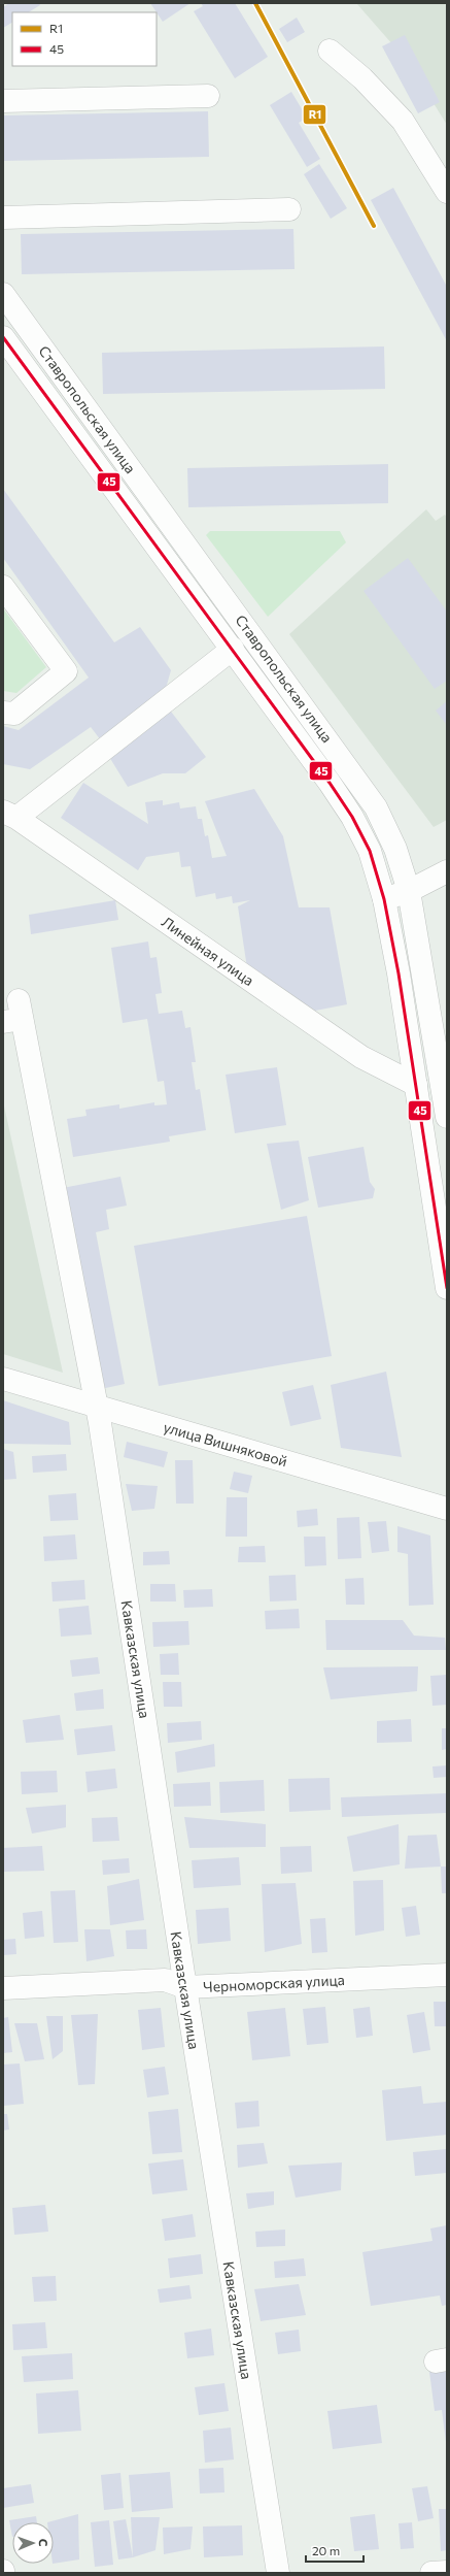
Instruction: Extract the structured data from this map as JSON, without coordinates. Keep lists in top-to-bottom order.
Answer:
{
  "streets": {
    "street": [
      "Ставропольская улица",
      "Линейная улица",
      "улица Вишняковой",
      "Кавказская улица",
      "Черноморская улица"
    ]
  },
  "crossings": [
    ["Ставропольская улица", "Линейная улица"],
    ["улица Вишняковой", "Кавказская улица"],
    ["Кавказская улица", "Черноморская улица"]
  ],
  "lines": ["transit line R1", "transit line 45"],
  "legend": ["R1", "45"],
  "scale_bar": "20 m",
  "north": "right"
}
